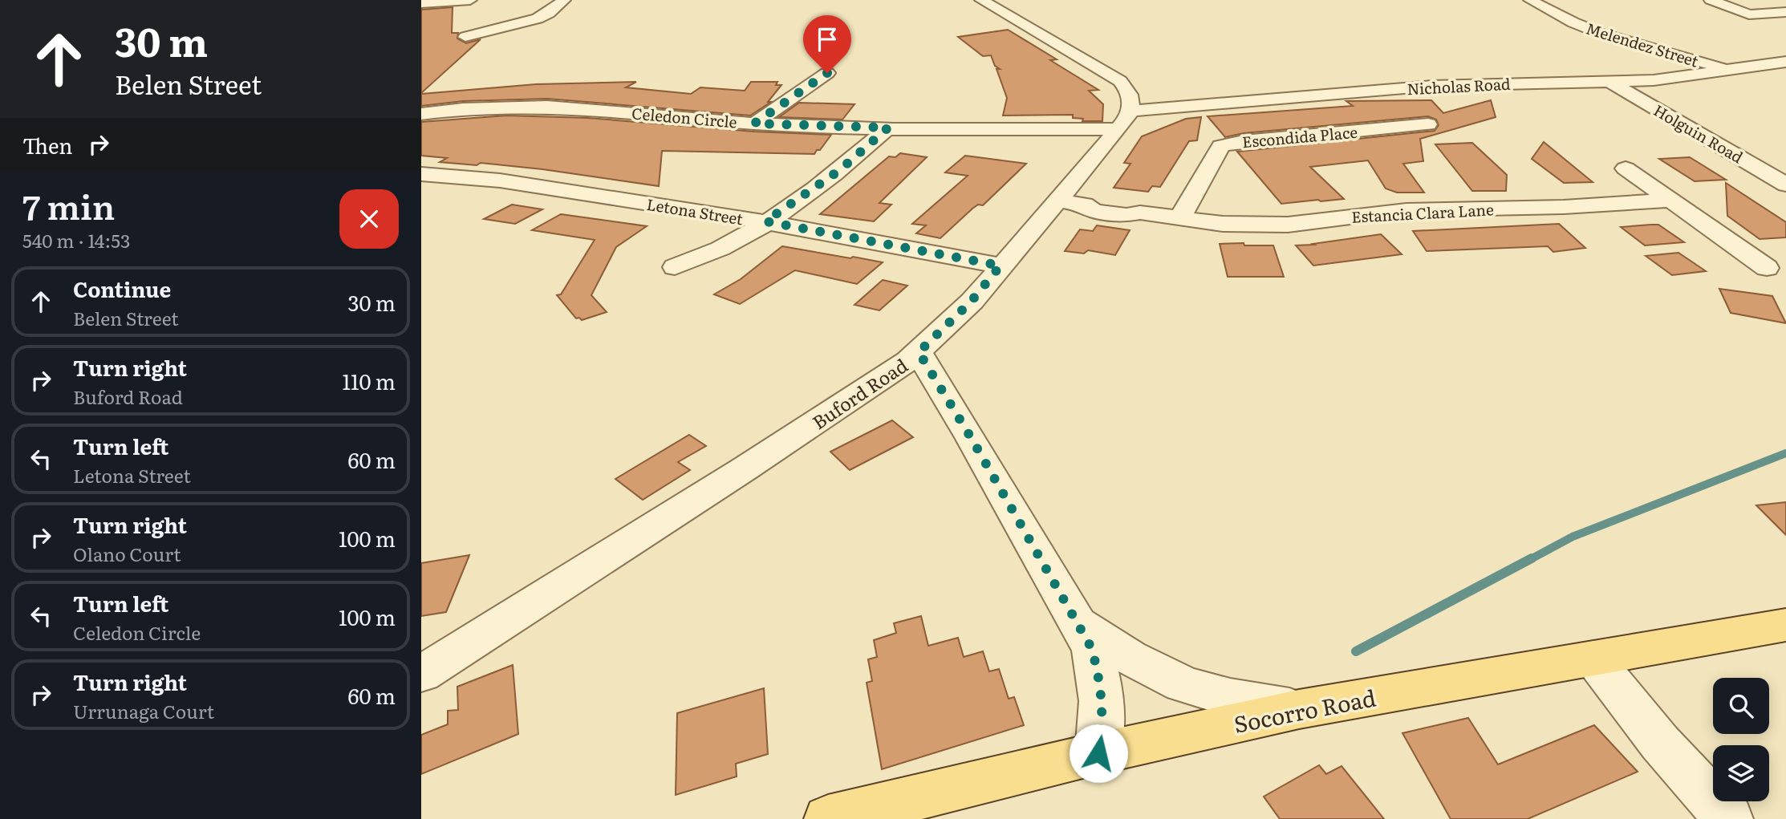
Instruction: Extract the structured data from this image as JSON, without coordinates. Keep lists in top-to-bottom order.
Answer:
{
  "streets": {
    "main road": ["Socorro Road"],
    "street": [
      "Melendez Street",
      "Nicholas Road",
      "Celedon Circle",
      "Holguin Road",
      "Escondida Place",
      "Letona Street",
      "Estancia Clara Lane",
      "Buford Road"
    ]
  },
  "crossings": [
    ["Melendez Street", "Nicholas Road"],
    ["Nicholas Road", "Celedon Circle"],
    ["Nicholas Road", "Holguin Road"],
    ["Nicholas Road", "Buford Road"],
    ["Celedon Circle", "Buford Road"],
    ["Escondida Place", "Estancia Clara Lane"],
    ["Letona Street", "Buford Road"],
    ["Estancia Clara Lane", "Buford Road"]
  ],
  "page": {
    "turn": ["30 m", "Belen Street"],
    "then": "Then",
    "heading": ["7 min", "540 m · 14:53"],
    "list": [
      {
        "name": "Continue",
        "note": "Belen Street",
        "value": "30 m"
      },
      {
        "name": "Turn right",
        "note": "Buford Road",
        "value": "110 m"
      },
      {
        "name": "Turn left",
        "note": "Letona Street",
        "value": "60 m"
      },
      {
        "name": "Turn right",
        "note": "Olano Court",
        "value": "100 m"
      },
      {
        "name": "Turn left",
        "note": "Celedon Circle",
        "value": "100 m"
      },
      {
        "name": "Turn right",
        "note": "Urrunaga Court",
        "value": "60 m"
      }
    ]
  }
}
